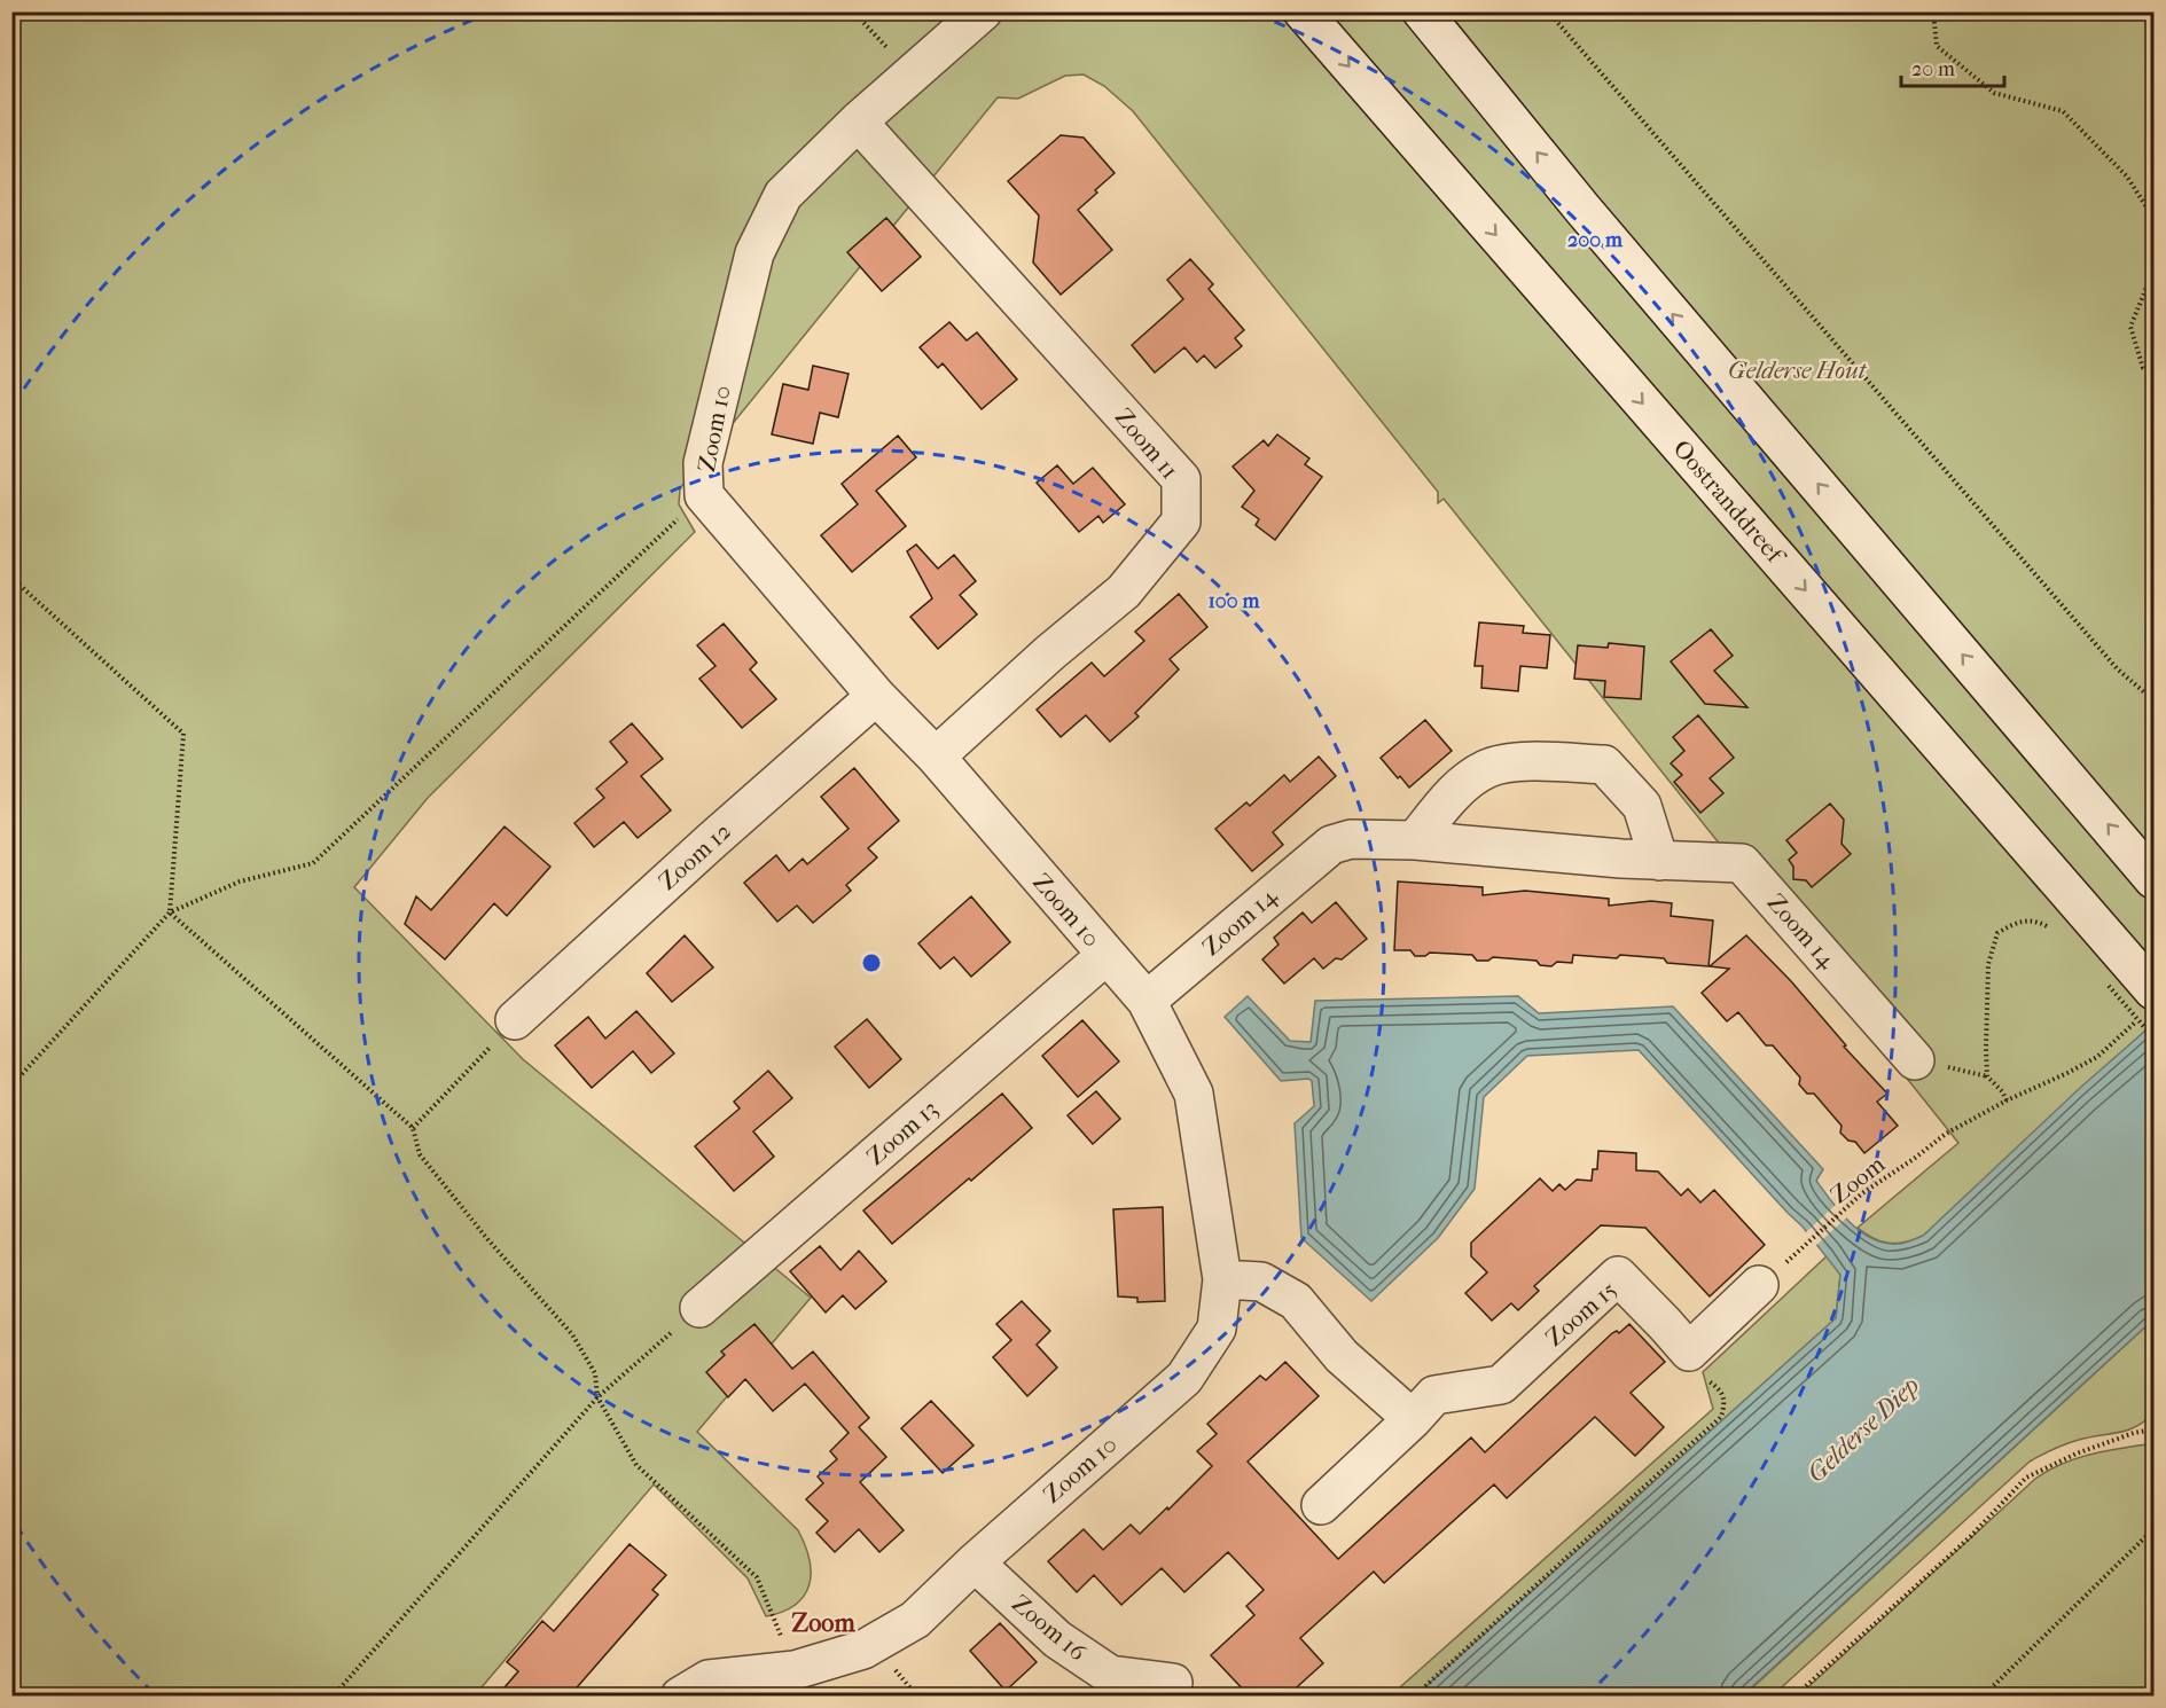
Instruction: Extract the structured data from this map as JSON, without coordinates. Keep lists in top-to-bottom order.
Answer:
{
  "streets": {
    "street": [
      "Zoom 10",
      "Zoom 11",
      "Oostranddreef",
      "Zoom 12",
      "Zoom 14",
      "Zoom 13",
      "Zoom 15",
      "Zoom 16"
    ],
    "path": ["Zoom"]
  },
  "crossings": [
    ["Zoom 10", "Zoom 11"],
    ["Zoom 10", "Zoom 12"],
    ["Zoom 10", "Zoom 14"],
    ["Zoom 10", "Zoom 13"],
    ["Zoom 10", "Zoom 16"],
    ["Oostranddreef", "Zoom"]
  ],
  "districts": ["Zoom"],
  "water": ["Gelderse Diep"],
  "parks": ["Gelderse Hout"],
  "scale_bar": "20 m",
  "rings": ["200 m", "100 m"]
}
